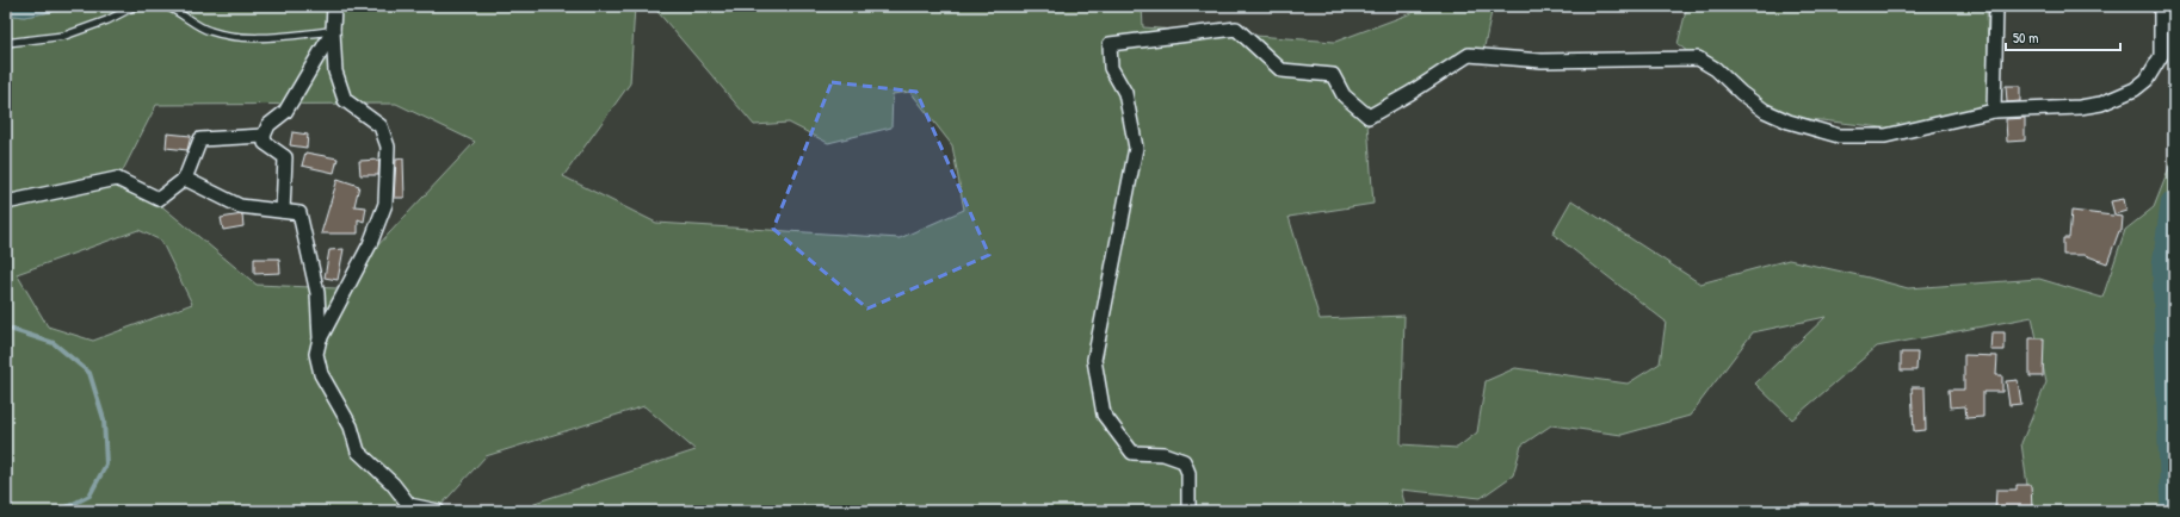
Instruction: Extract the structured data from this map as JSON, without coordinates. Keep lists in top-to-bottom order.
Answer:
{
  "scale_bar": "50 m"
}
